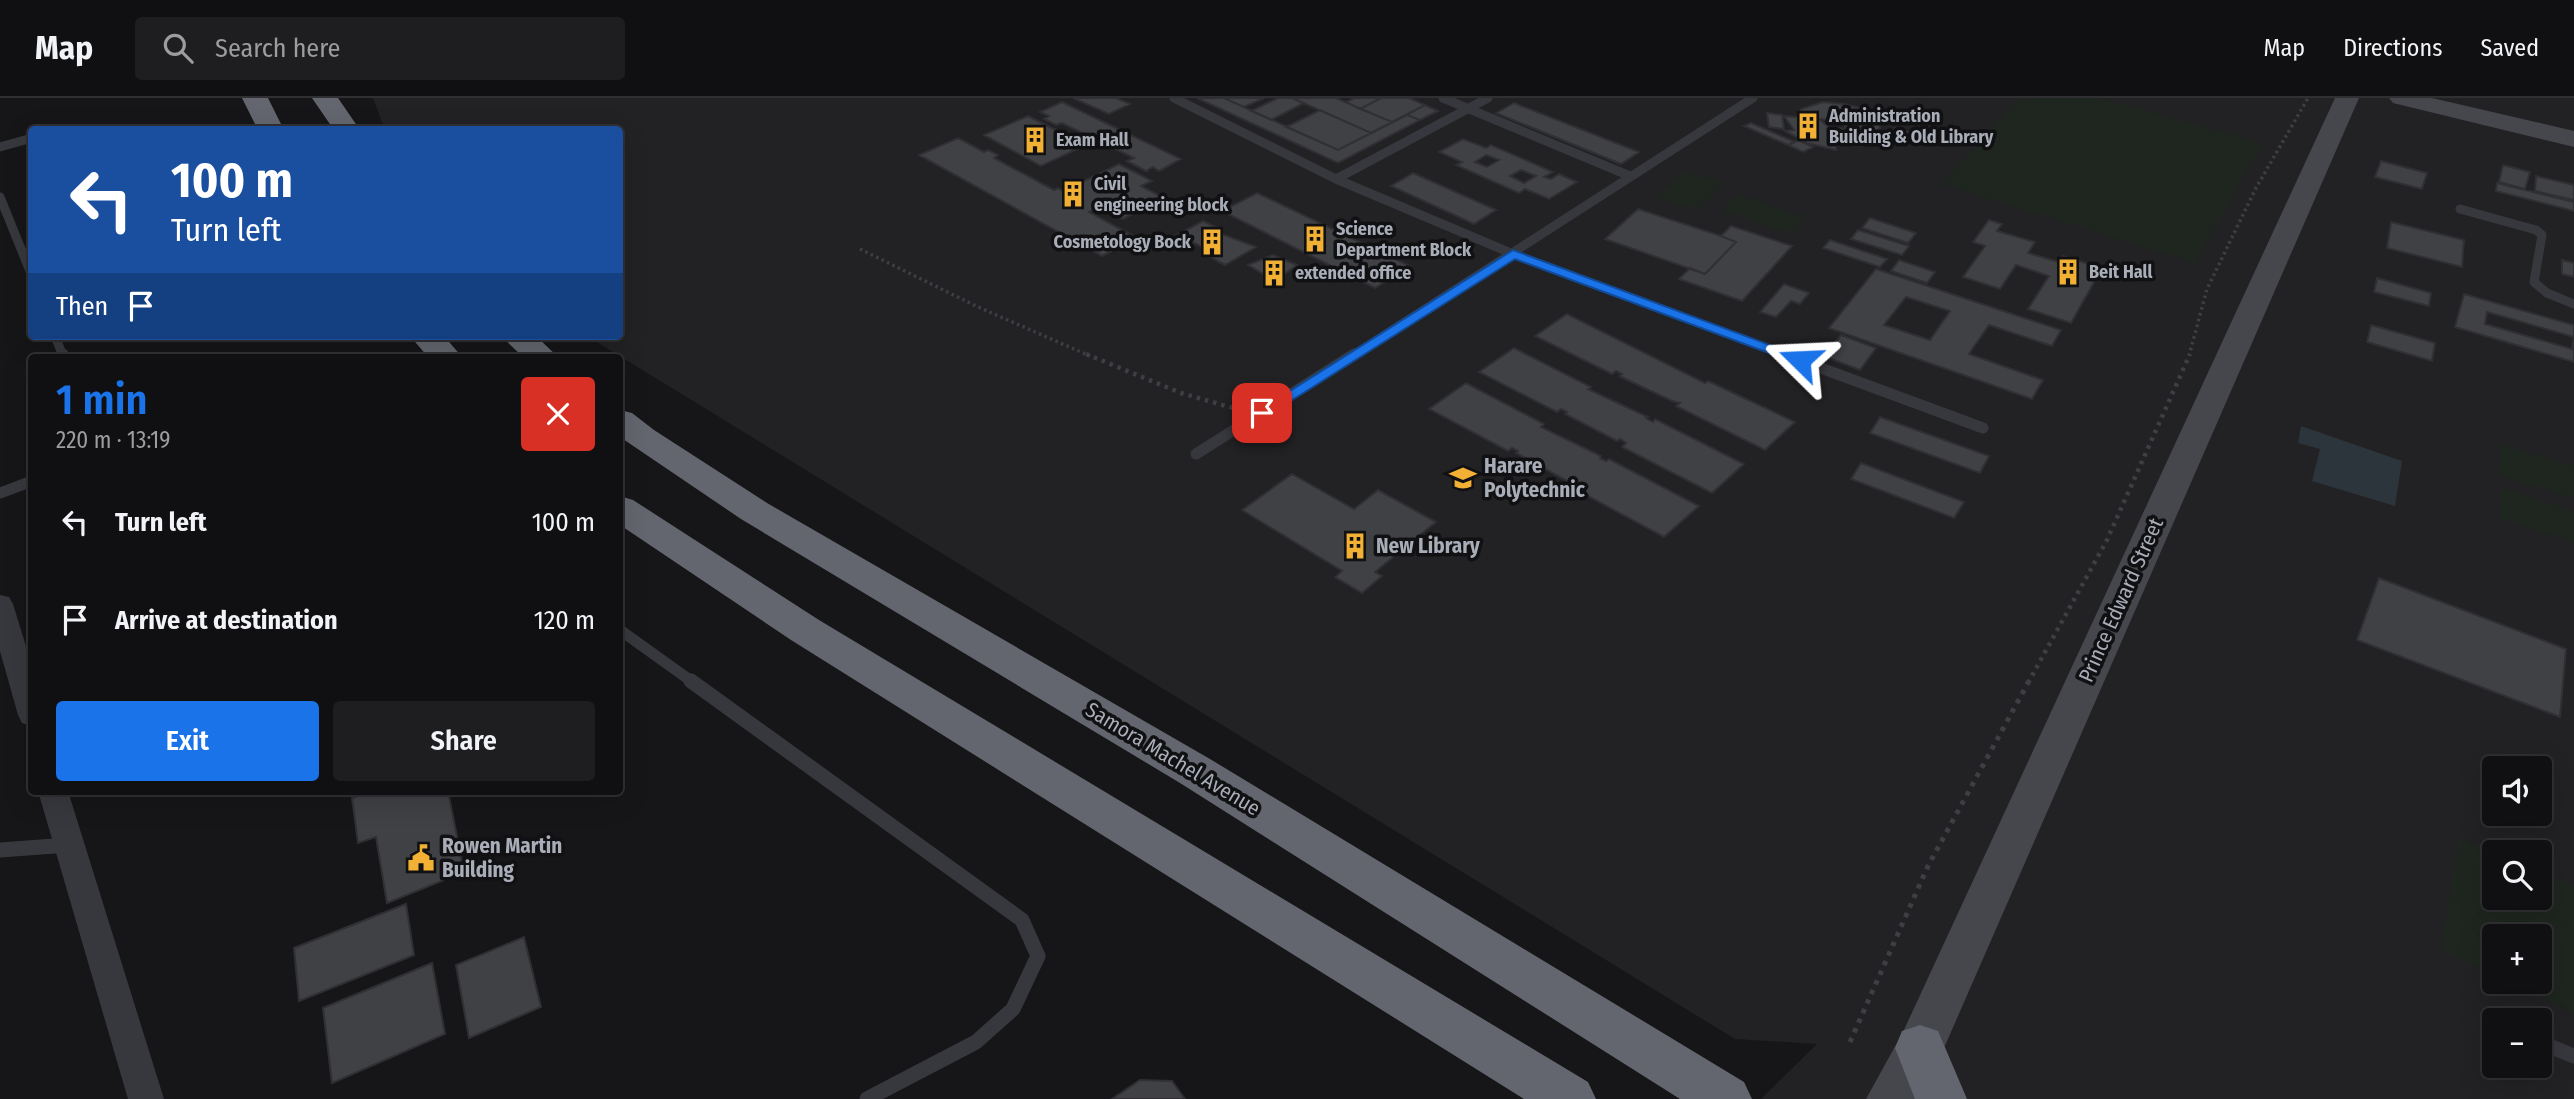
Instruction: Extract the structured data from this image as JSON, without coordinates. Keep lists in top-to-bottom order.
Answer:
{
  "streets": {
    "highway": ["Samora Machel Avenue"],
    "main road": ["Prince Edward Street"]
  },
  "places": {
    "building": [
      "Administration Building & Old Library",
      "Exam Hall",
      "Civil engineering block",
      "Science Department Block",
      "Cosmetology Bock",
      "Beit Hall",
      "extended office",
      "New Library"
    ],
    "school or university": ["Harare Polytechnic"],
    "public building": ["Rowen Martin Building"]
  },
  "page": {
    "header": "Map",
    "search": "Search here",
    "nav": ["Map", "Directions", "Saved"],
    "turn": ["100 m", "Turn left"],
    "then": "Then",
    "heading": ["1 min", "220 m · 13:19"],
    "list": [
      {
        "name": "Turn left",
        "value": "100 m"
      },
      {
        "name": "Arrive at destination",
        "value": "120 m"
      }
    ],
    "buttons": ["Exit", "Share"],
    "map_buttons": ["+", "−"]
  }
}
